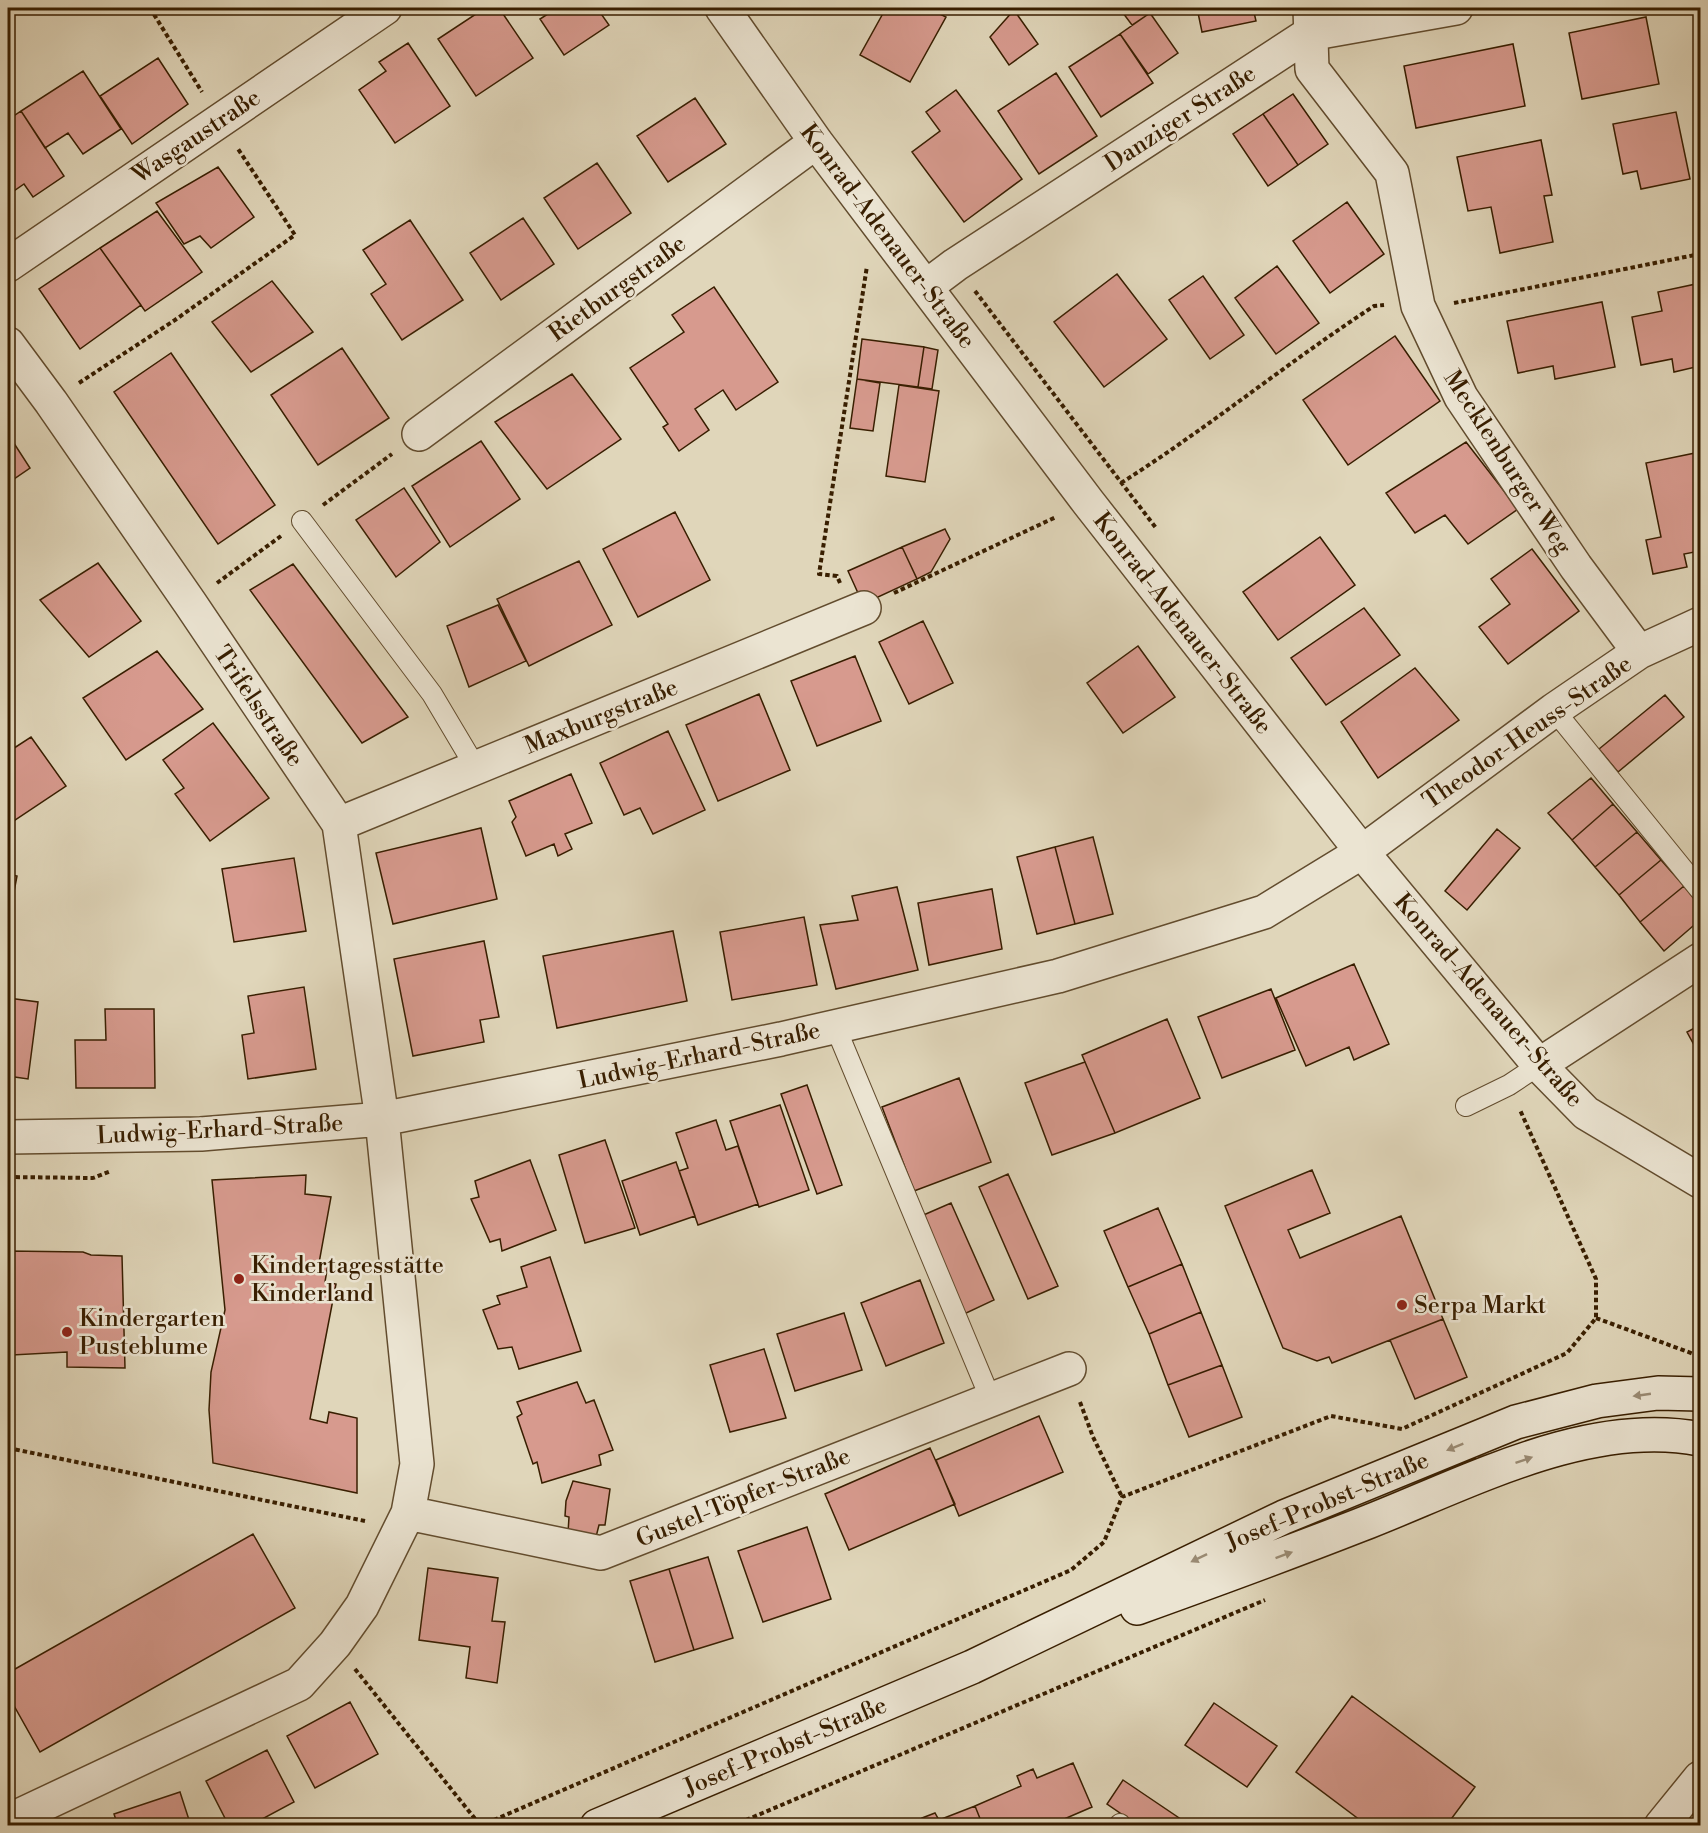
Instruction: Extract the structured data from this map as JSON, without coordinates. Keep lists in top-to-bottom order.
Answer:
{
  "streets": {
    "street": [
      "Danziger Straße",
      "Wasgaustraße",
      "Konrad-Adenauer-Straße",
      "Rietburgstraße",
      "Mecklenburger Weg",
      "Trifelsstraße",
      "Maxburgstraße",
      "Theodor-Heuss-Straße",
      "Ludwig-Erhard-Straße",
      "Gustel-Töpfer-Straße",
      "Josef-Probst-Straße"
    ]
  },
  "crossings": [
    ["Danziger Straße", "Konrad-Adenauer-Straße"],
    ["Danziger Straße", "Mecklenburger Weg"],
    ["Konrad-Adenauer-Straße", "Rietburgstraße"],
    ["Konrad-Adenauer-Straße", "Theodor-Heuss-Straße"],
    ["Konrad-Adenauer-Straße", "Ludwig-Erhard-Straße"],
    ["Mecklenburger Weg", "Theodor-Heuss-Straße"],
    ["Trifelsstraße", "Maxburgstraße"],
    ["Trifelsstraße", "Ludwig-Erhard-Straße"],
    ["Trifelsstraße", "Gustel-Töpfer-Straße"],
    ["Theodor-Heuss-Straße", "Ludwig-Erhard-Straße"]
  ],
  "places": ["Kindertagesstätte Kinderland", "Serpa Markt", "Kindergarten Pusteblume"]
}
